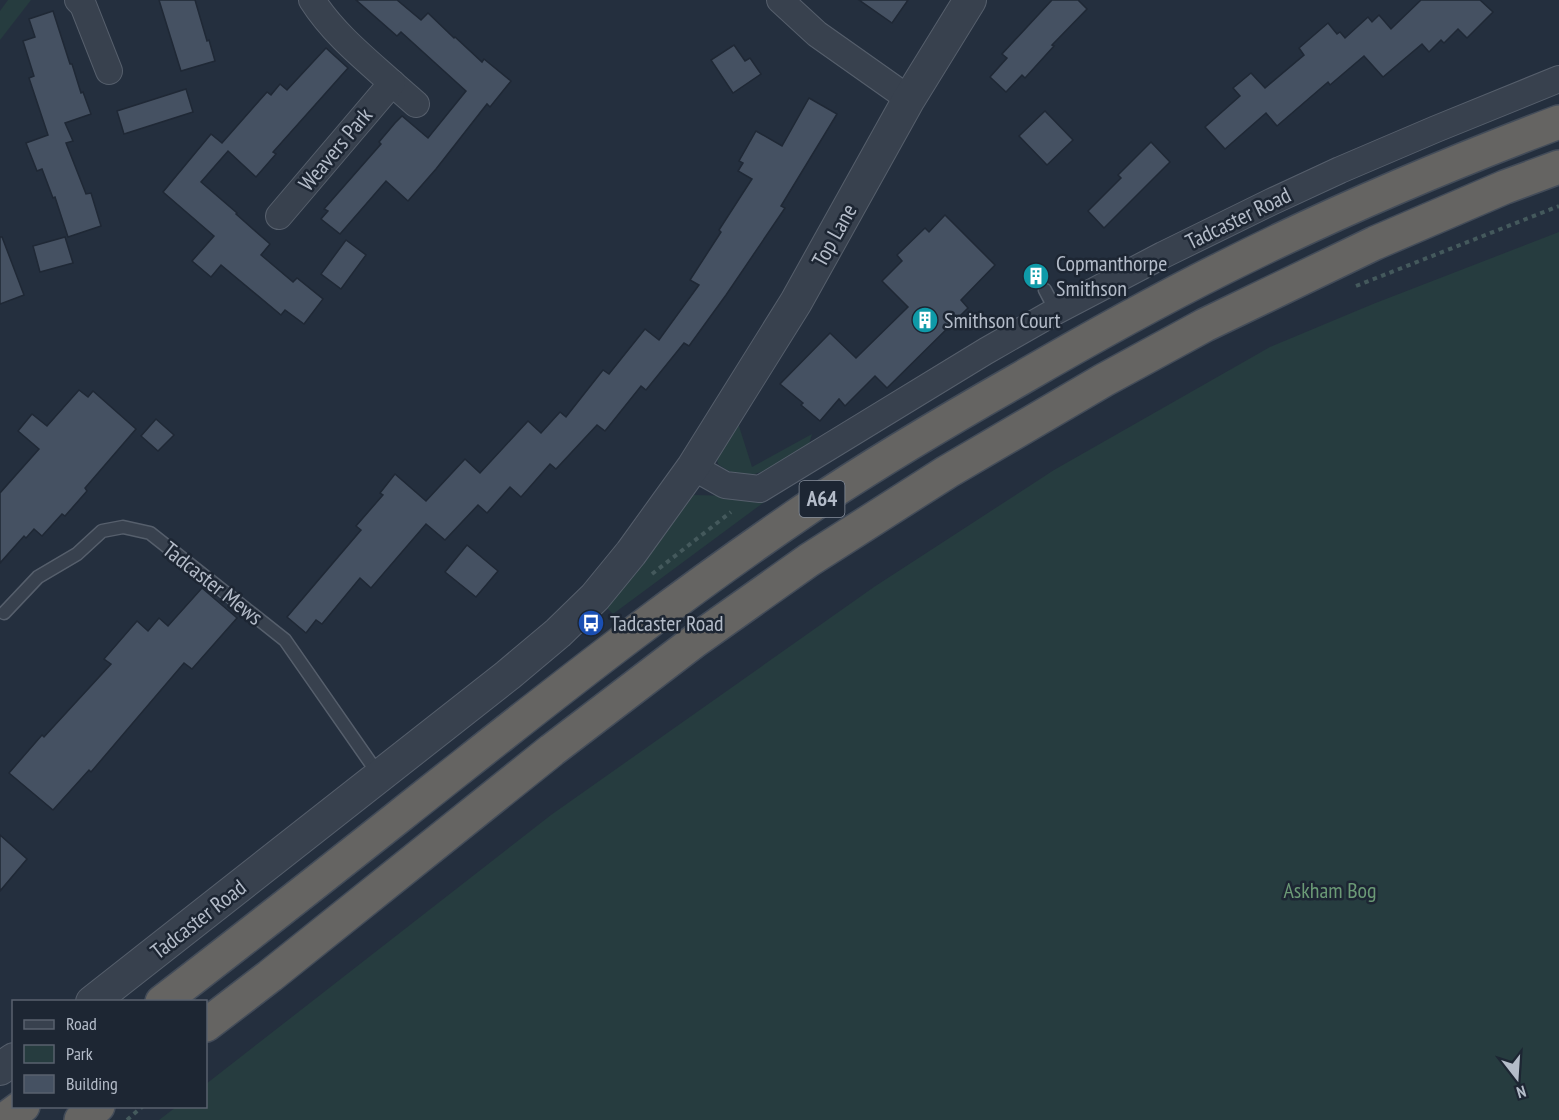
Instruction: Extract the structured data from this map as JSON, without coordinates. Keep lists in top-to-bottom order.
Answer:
{
  "streets": {
    "highway": ["A64"],
    "street": ["Weavers Park", "Tadcaster Road", "Top Lane"],
    "lane": ["Tadcaster Mews"]
  },
  "crossings": [
    ["Tadcaster Road", "Top Lane"],
    ["Tadcaster Road", "Tadcaster Mews"]
  ],
  "parks": ["Askham Bog"],
  "places": {
    "building": ["Copmanthorpe Smithson", "Smithson Court"],
    "bus stop": ["Tadcaster Road"]
  },
  "legend": ["Road", "Park", "Building"],
  "north": "bottom"
}
